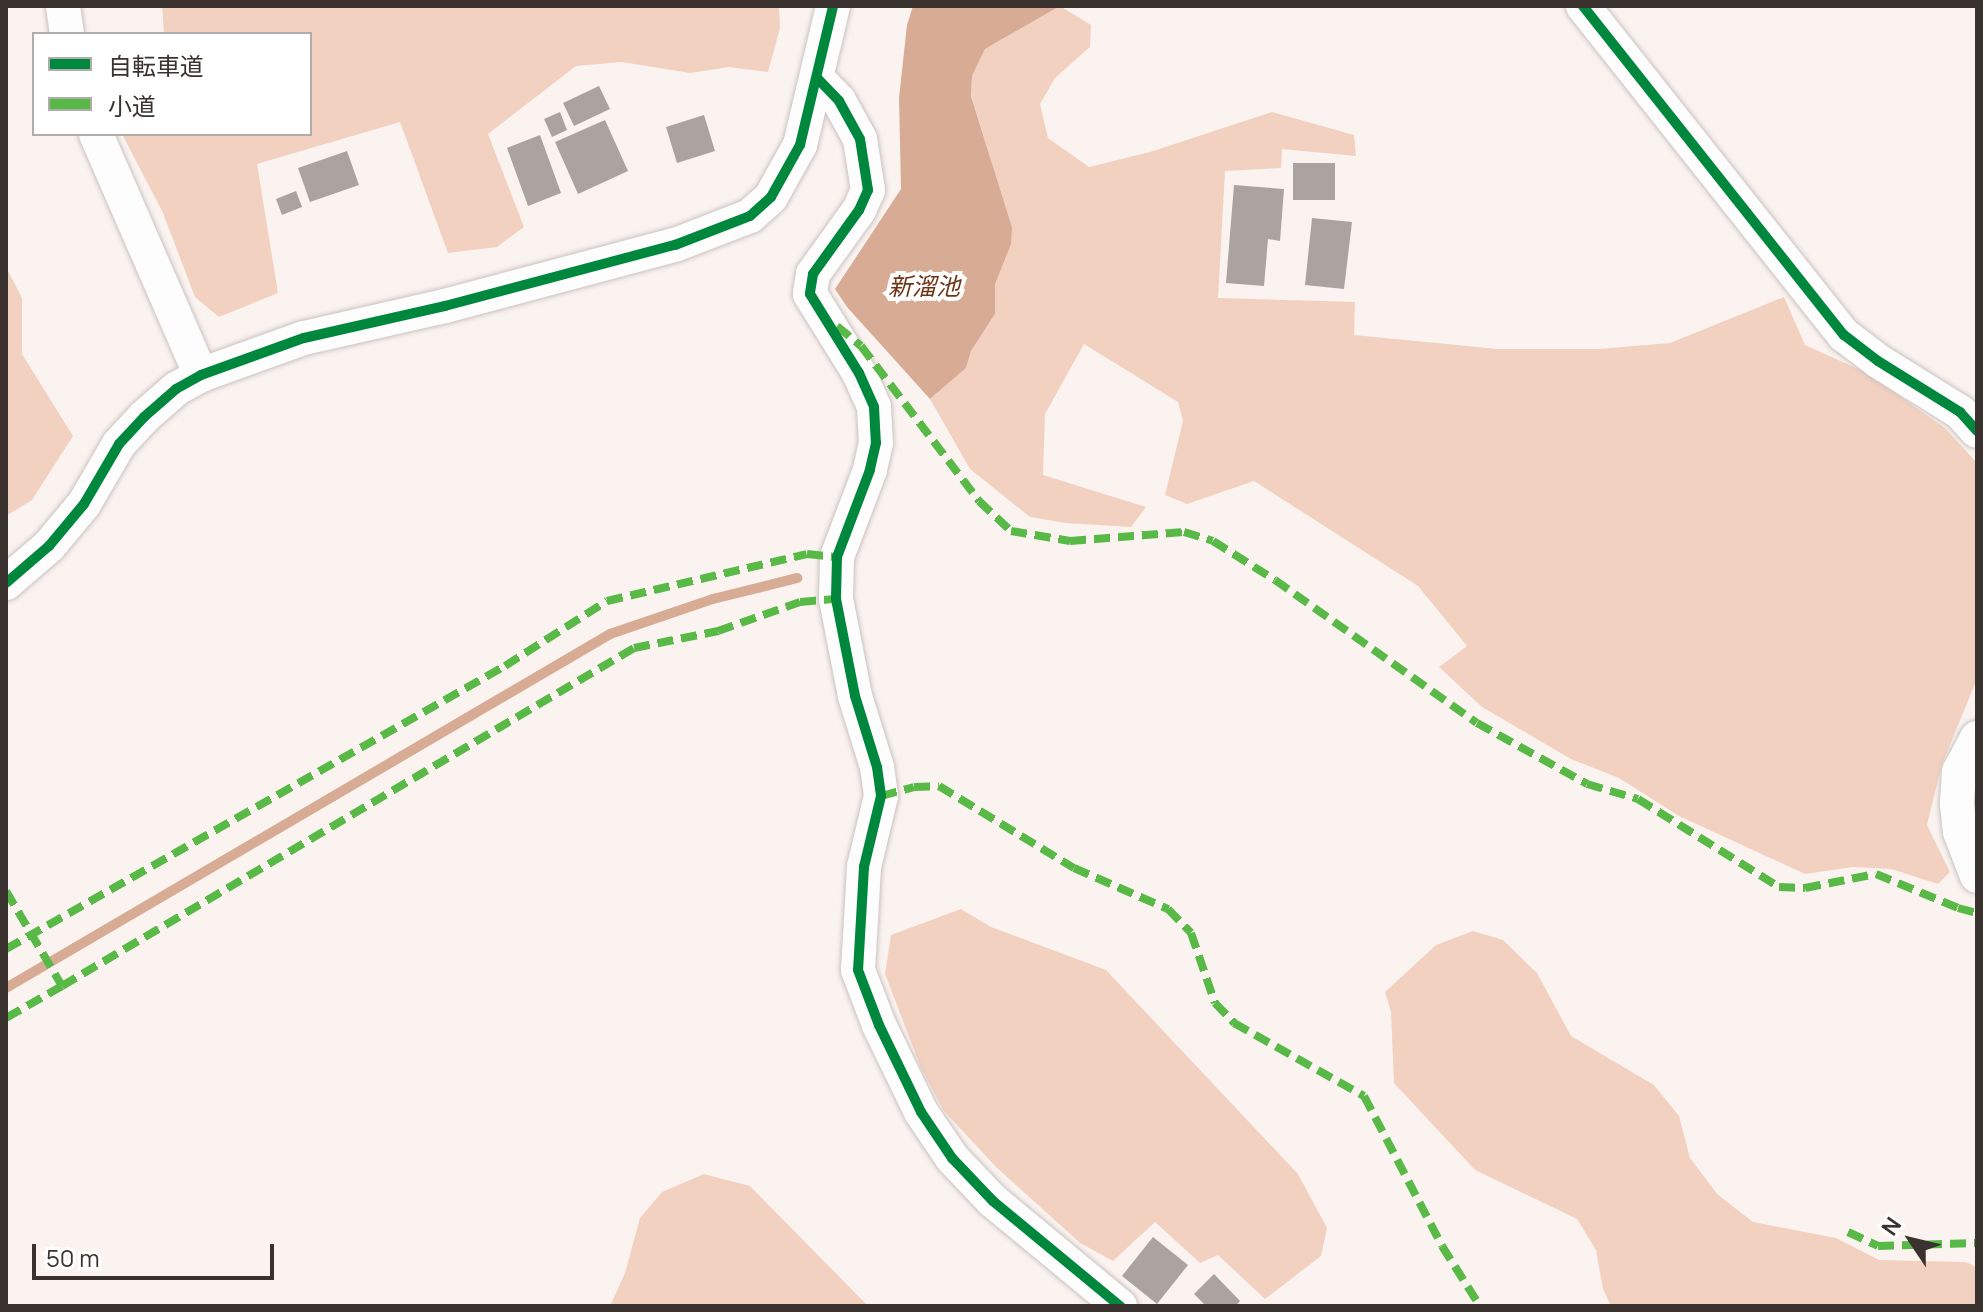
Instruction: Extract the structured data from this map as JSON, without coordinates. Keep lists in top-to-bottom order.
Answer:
{
  "water": ["新溜池"],
  "legend": ["自転車道", "小道"],
  "scale_bar": "50 m",
  "north": "top left"
}
